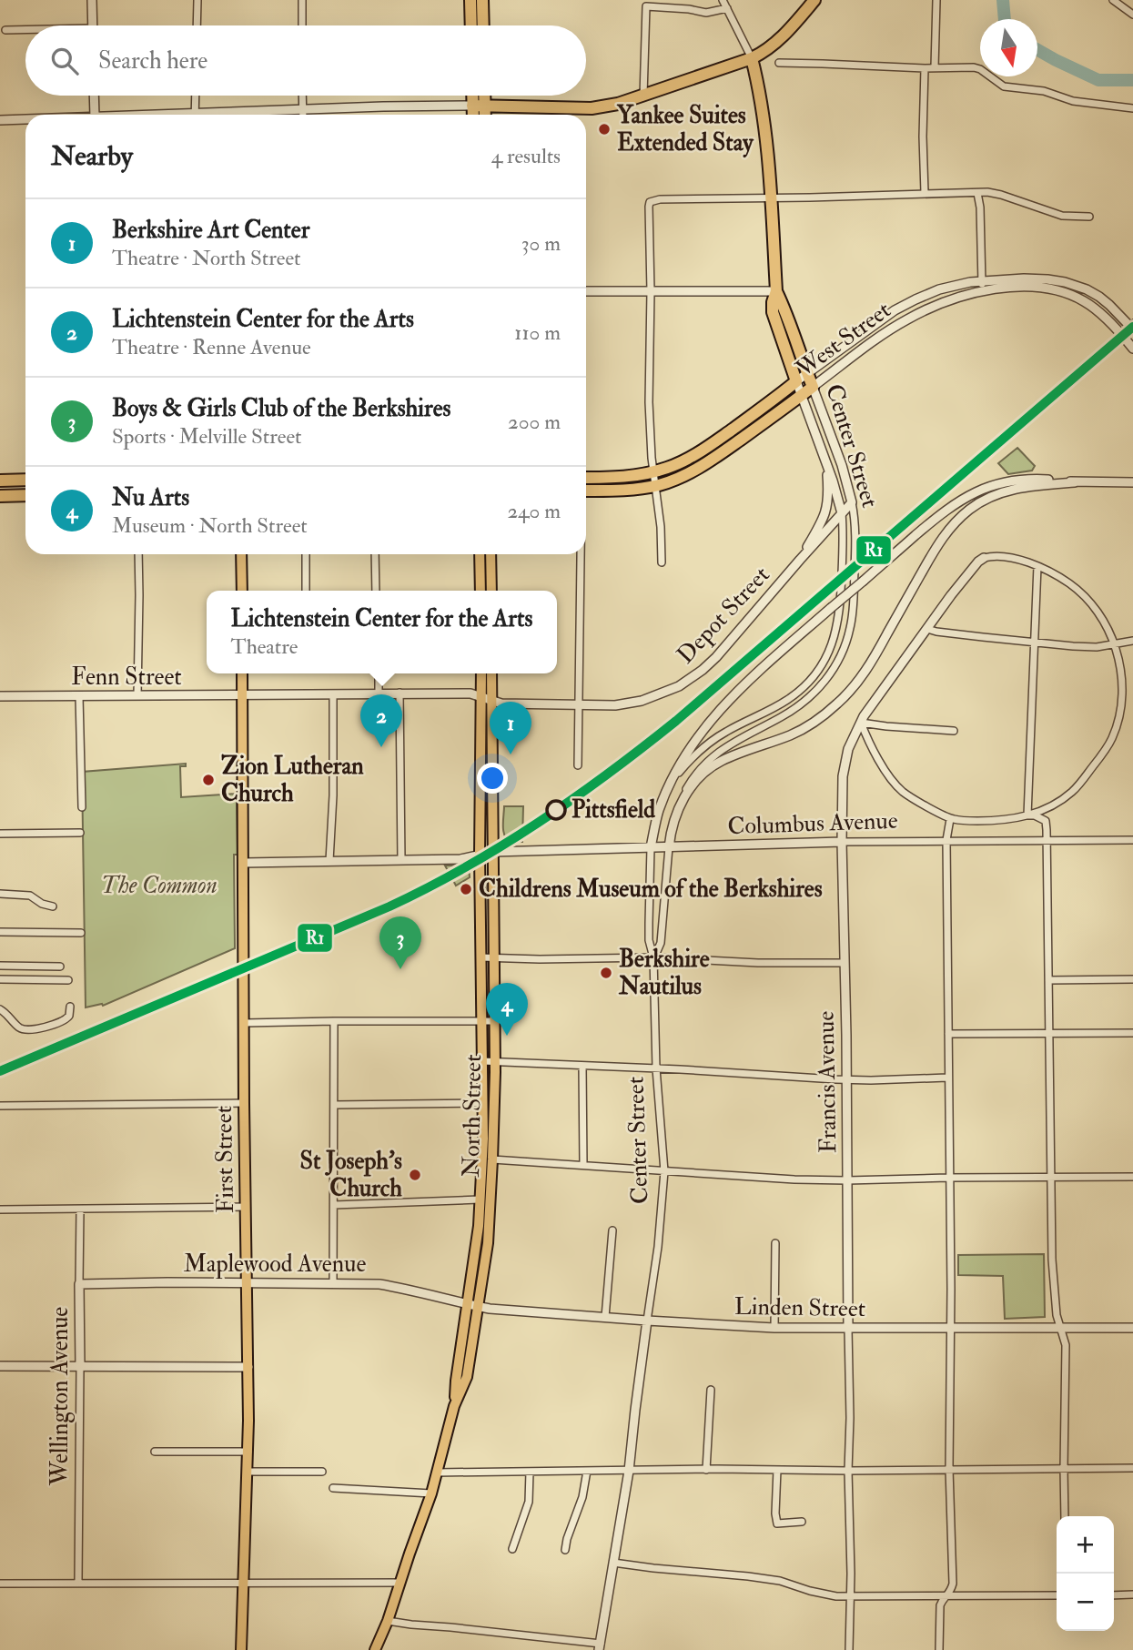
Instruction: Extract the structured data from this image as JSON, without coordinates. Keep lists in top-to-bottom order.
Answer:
{
  "streets": {
    "highway": ["West Street", "Center Street"],
    "main road": ["North Street", "First Street"],
    "street": [
      "Depot Street",
      "Fenn Street",
      "Columbus Avenue",
      "Francis Avenue",
      "Maplewood Avenue",
      "Linden Street",
      "Wellington Avenue"
    ]
  },
  "crossings": [
    ["West Street", "Center Street"],
    ["Center Street", "Depot Street"],
    ["Center Street", "Columbus Avenue"],
    ["Center Street", "Linden Street"],
    ["Depot Street", "Fenn Street"],
    ["Depot Street", "North Street"],
    ["Fenn Street", "North Street"],
    ["Fenn Street", "First Street"],
    ["Columbus Avenue", "Francis Avenue"],
    ["Columbus Avenue", "North Street"],
    ["Columbus Avenue", "First Street"],
    ["Francis Avenue", "Linden Street"],
    ["North Street", "Maplewood Avenue"],
    ["North Street", "Linden Street"],
    ["First Street", "Maplewood Avenue"],
    ["Maplewood Avenue", "Linden Street"],
    ["Maplewood Avenue", "Wellington Avenue"]
  ],
  "parks": ["The Common"],
  "places": [
    "Yankee Suites Extended Stay",
    "Zion Lutheran Church",
    "Pittsfield",
    "Childrens Museum of the Berkshires",
    "Berkshire Nautilus",
    "St Joseph's Church"
  ],
  "lines": ["transit line R1"],
  "north": "bottom",
  "page": {
    "search": "Search here",
    "heading": ["Nearby", "4 results"],
    "list": [
      {
        "mark": "1",
        "name": "Berkshire Art Center",
        "note": "Theatre · North Street",
        "value": "30 m"
      },
      {
        "mark": "2",
        "name": "Lichtenstein Center for the Arts",
        "note": "Theatre · Renne Avenue",
        "value": "110 m"
      },
      {
        "mark": "3",
        "name": "Boys & Girls Club of the Berkshires",
        "note": "Sports · Melville Street",
        "value": "200 m"
      },
      {
        "mark": "4",
        "name": "Nu Arts",
        "note": "Museum · North Street",
        "value": "240 m"
      }
    ],
    "popup": ["Lichtenstein Center for the Arts", "Theatre"],
    "pins": [
      "2",
      "1",
      "3",
      "4"
    ],
    "map_buttons": ["+", "−"]
  }
}
